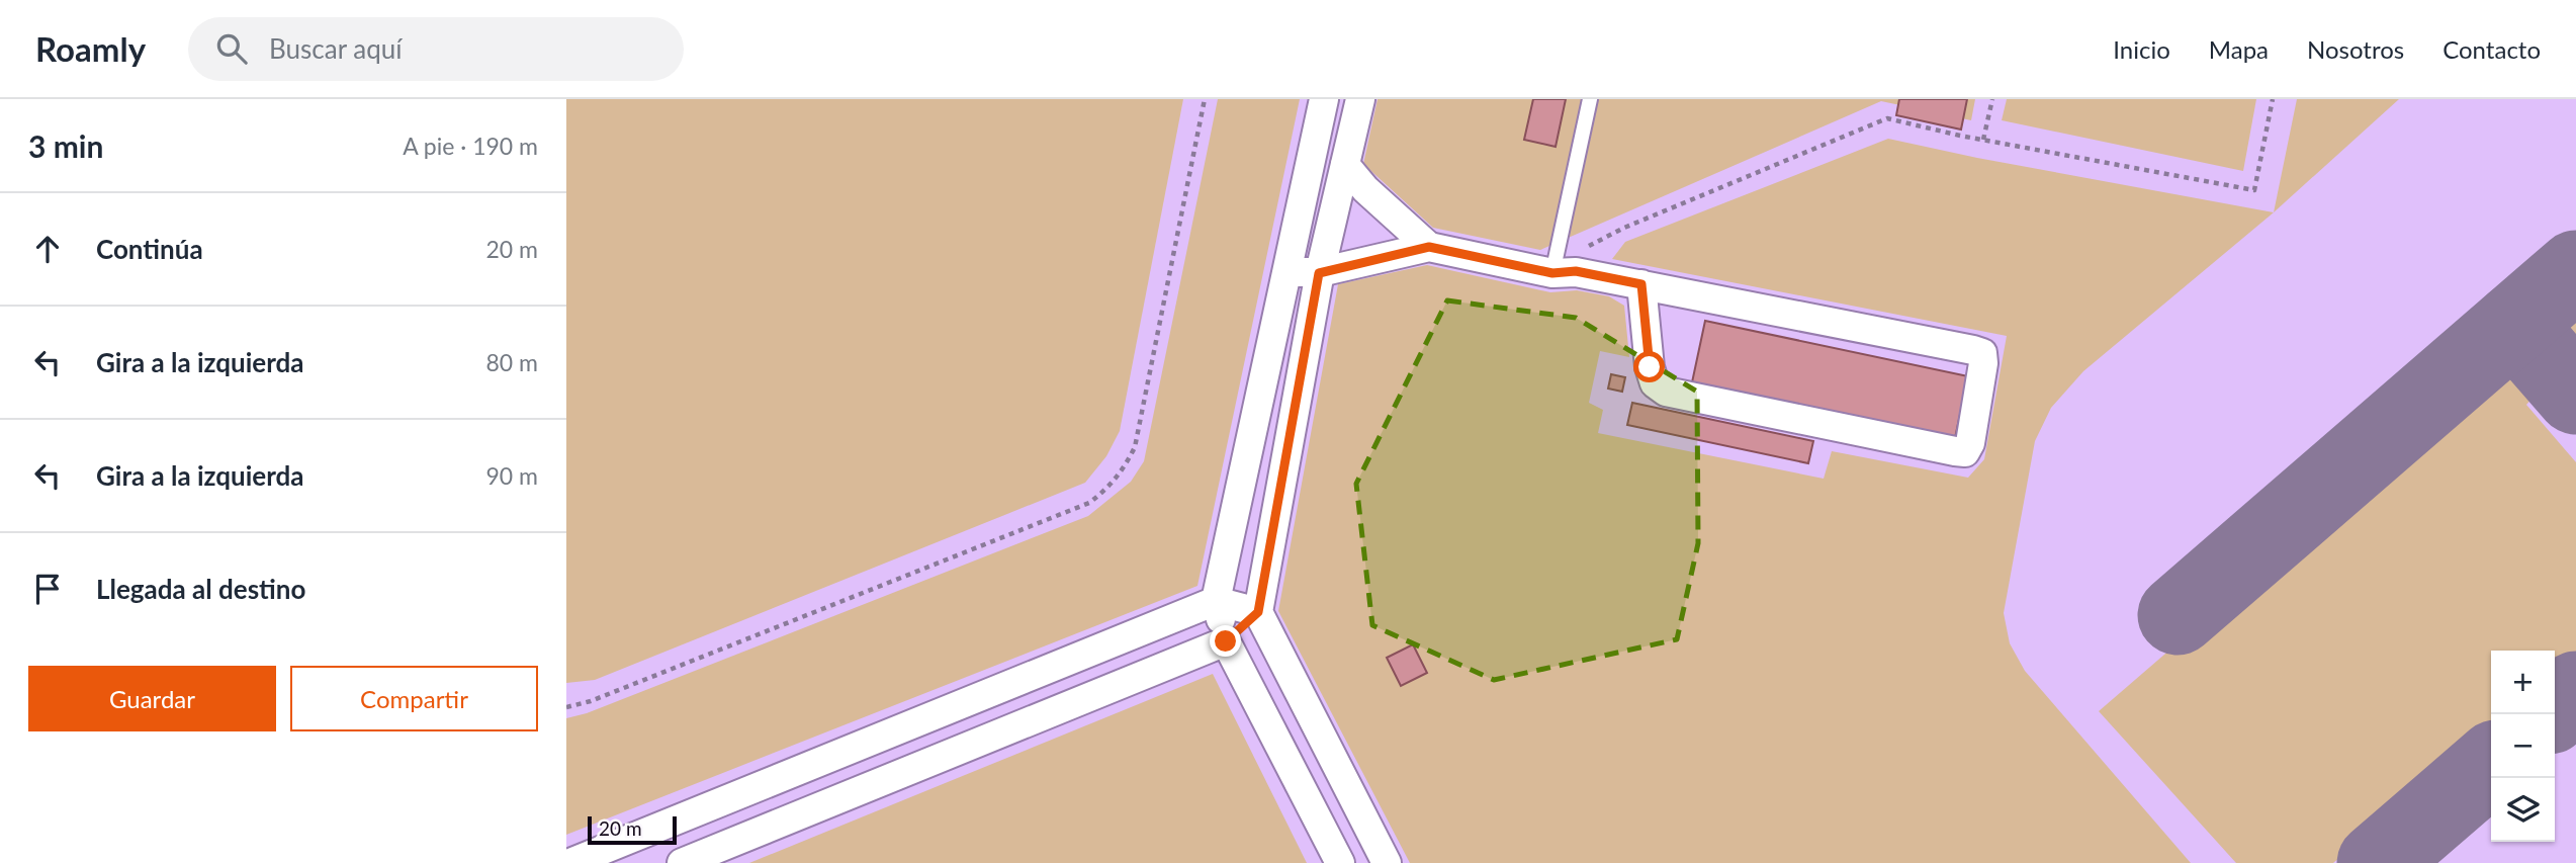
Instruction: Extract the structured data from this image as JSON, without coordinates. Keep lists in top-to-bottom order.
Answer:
{
  "scale_bar": "20 m",
  "page": {
    "header": "Roamly",
    "search": "Buscar aquí",
    "nav": [
      "Inicio",
      "Mapa",
      "Nosotros",
      "Contacto"
    ],
    "heading": ["3 min", "A pie · 190 m"],
    "list": [
      ["Continúa", "20 m"],
      ["Gira a la izquierda", "80 m"],
      ["Gira a la izquierda", "90 m"],
      "Llegada al destino"
    ],
    "buttons": ["Guardar", "Compartir"],
    "map_buttons": ["+", "−"],
    "scale": "20 m"
  }
}
